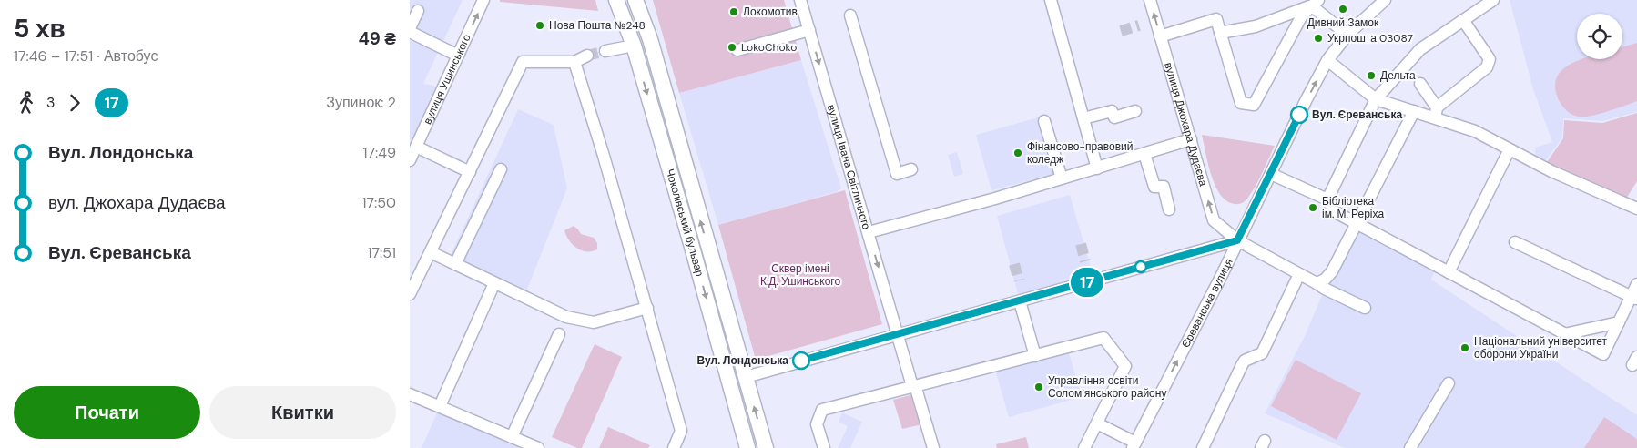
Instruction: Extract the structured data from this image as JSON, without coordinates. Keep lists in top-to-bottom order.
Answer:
{
  "streets": {
    "main road": ["Чоколівський бульвар"],
    "street": [
      "вулиця Ушинського",
      "вулиця Джохара Дудаєва",
      "вулиця Івана Світличного",
      "Єреванська вулиця"
    ]
  },
  "crossings": [
    ["вулиця Джохара Дудаєва", "Єреванська вулиця"]
  ],
  "parks": ["Сквер імені К.Д. Ушинського"],
  "places": [
    "Дивний Замок",
    "Локомотив",
    "Нова Пошта №248",
    "Укрпошта 03087",
    "LokoChoko",
    "Дельта",
    "Вул. Єреванська",
    "Фінансово-правовий коледж",
    "Бібліотека ім. М. Реріха",
    "Національний університет оборони України",
    "Вул. Лондонська",
    "Управління освіти Солом’янського району"
  ],
  "lines": ["bus line 17"],
  "page": {
    "heading": ["5 хв", "17:46 – 17:51 · Автобус", "49 ₴"],
    "on_map": "17",
    "legs": ["3", "17", "Зупинок: 2"],
    "list": [
      {
        "name": "Вул. Лондонська",
        "value": "17:49"
      },
      {
        "name": "вул. Джохара Дудаєва",
        "value": "17:50"
      },
      {
        "name": "Вул. Єреванська",
        "value": "17:51"
      }
    ],
    "buttons": ["Почати", "Квитки"]
  }
}
